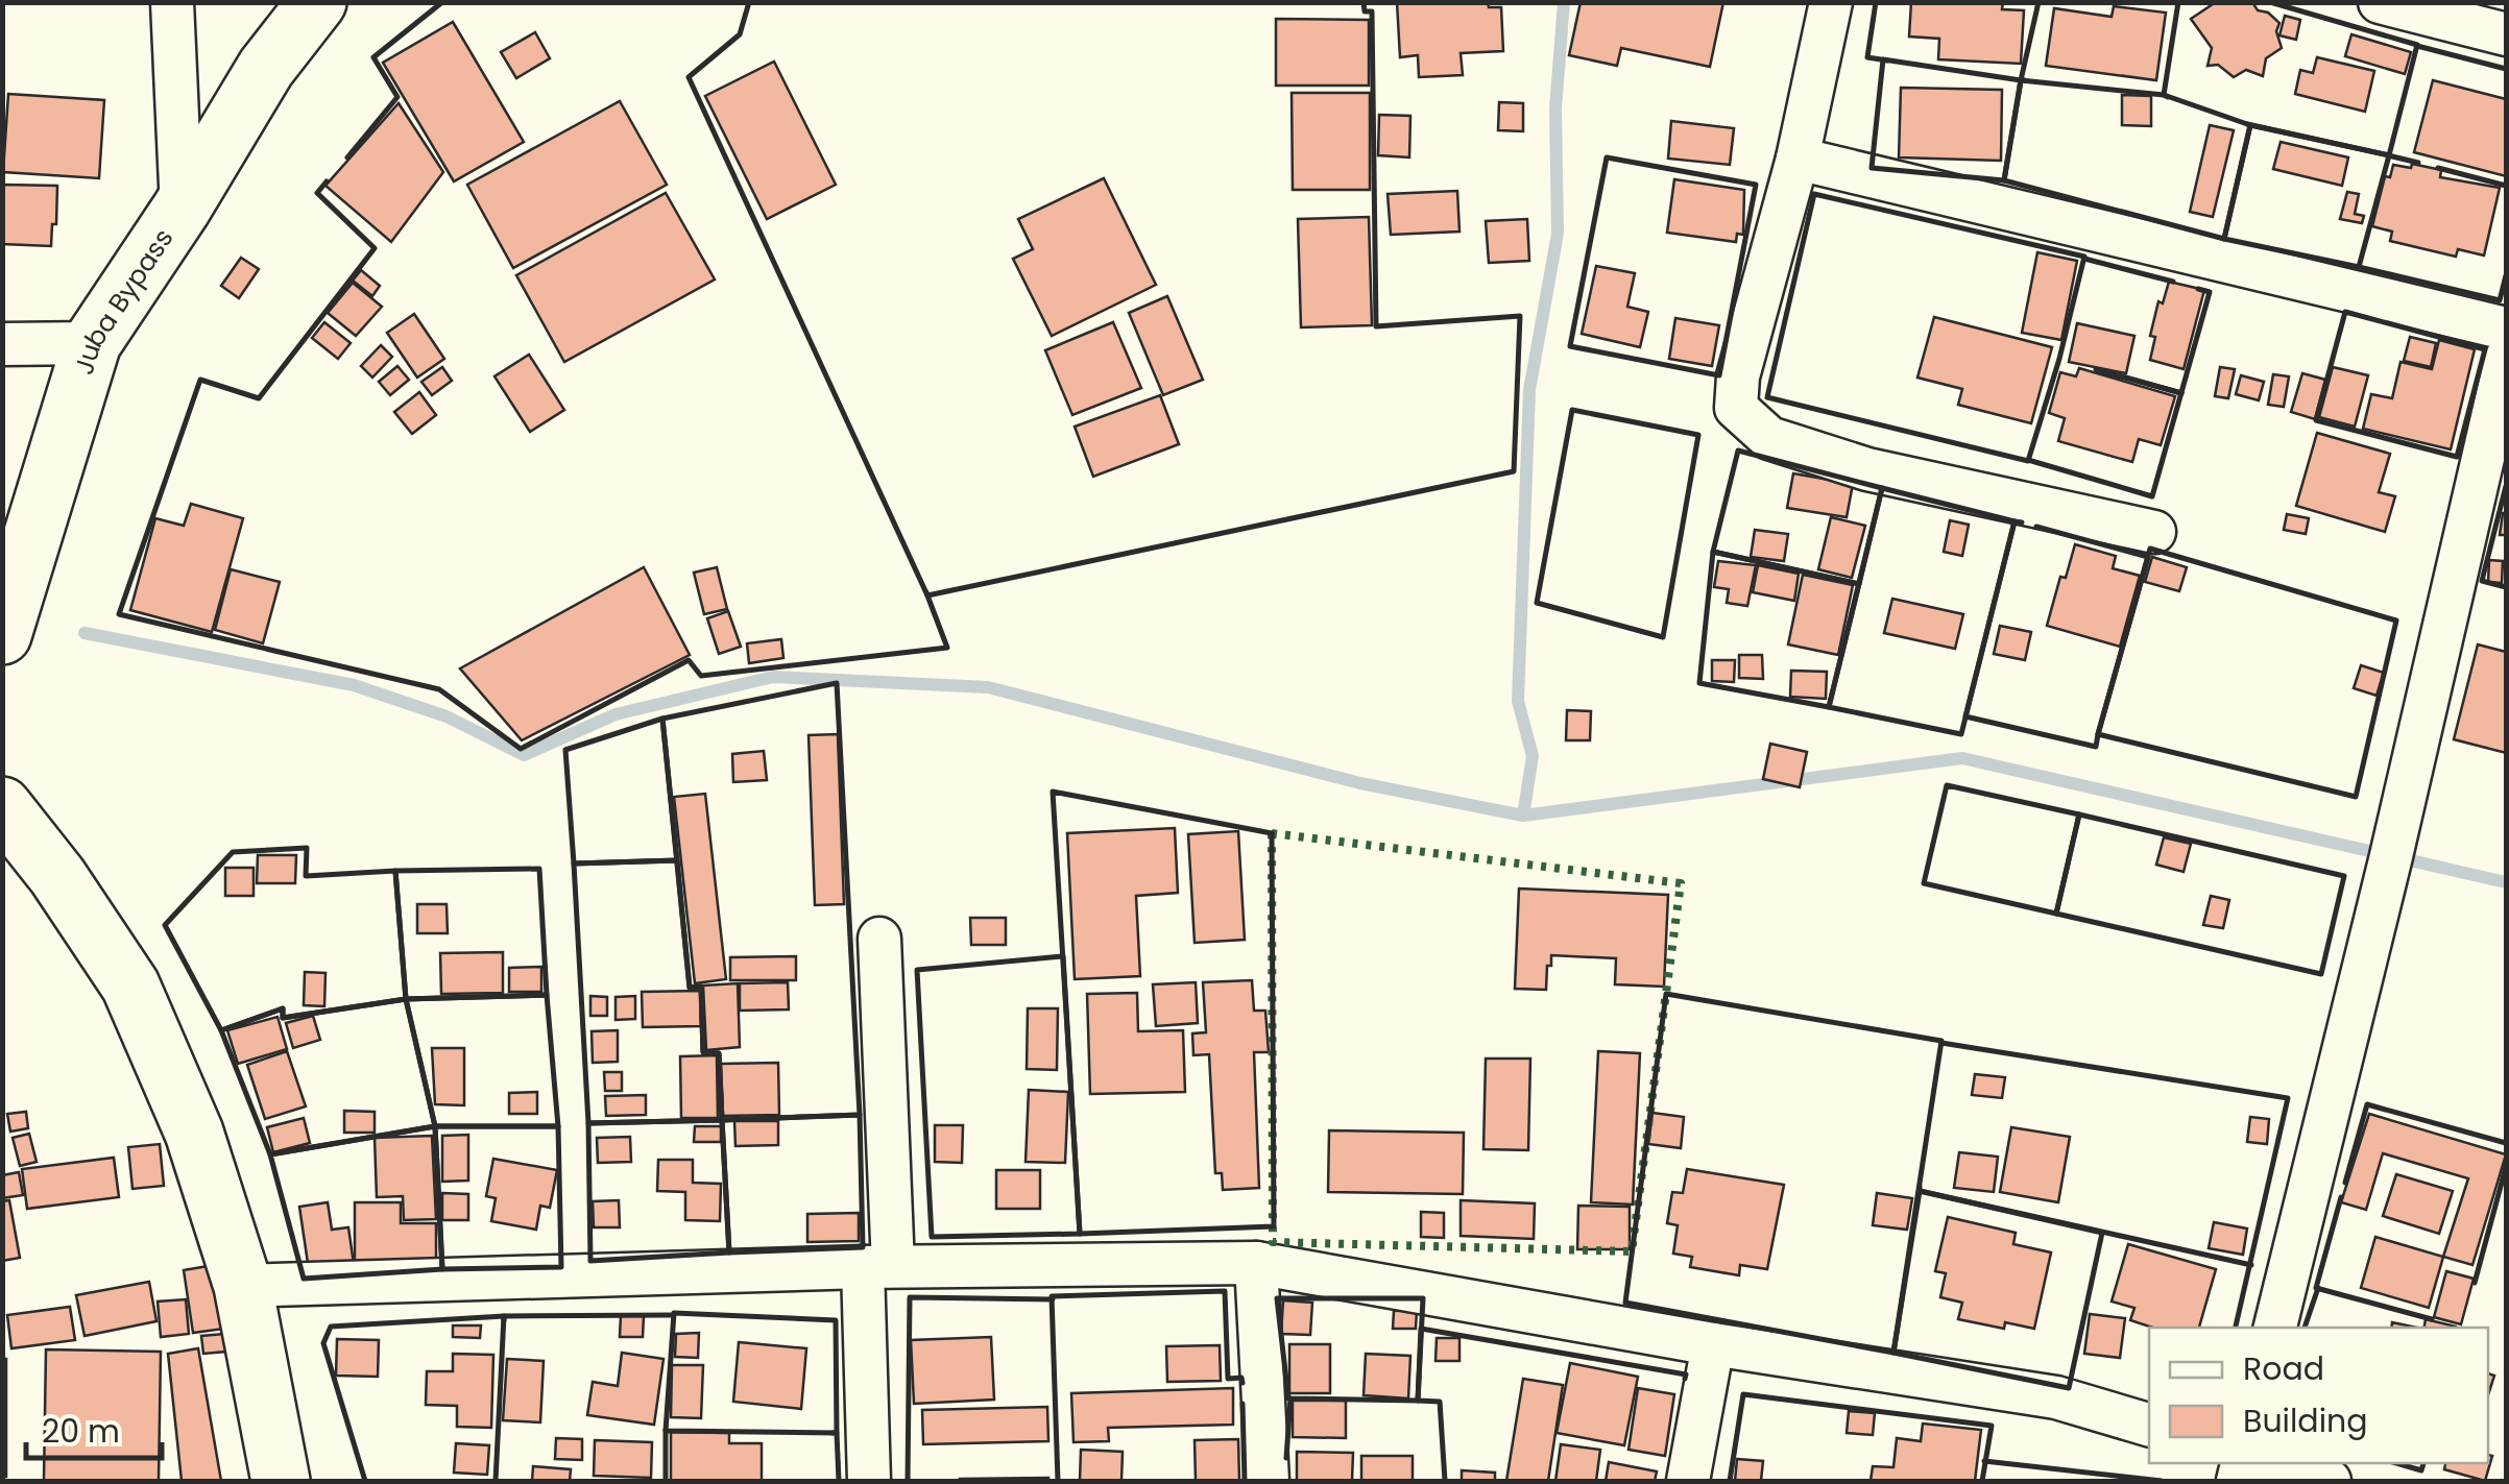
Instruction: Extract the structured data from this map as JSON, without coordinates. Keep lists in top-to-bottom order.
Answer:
{
  "streets": {
    "street": ["Juba Bypass"]
  },
  "legend": ["Road", "Building"],
  "scale_bar": "20 m"
}
